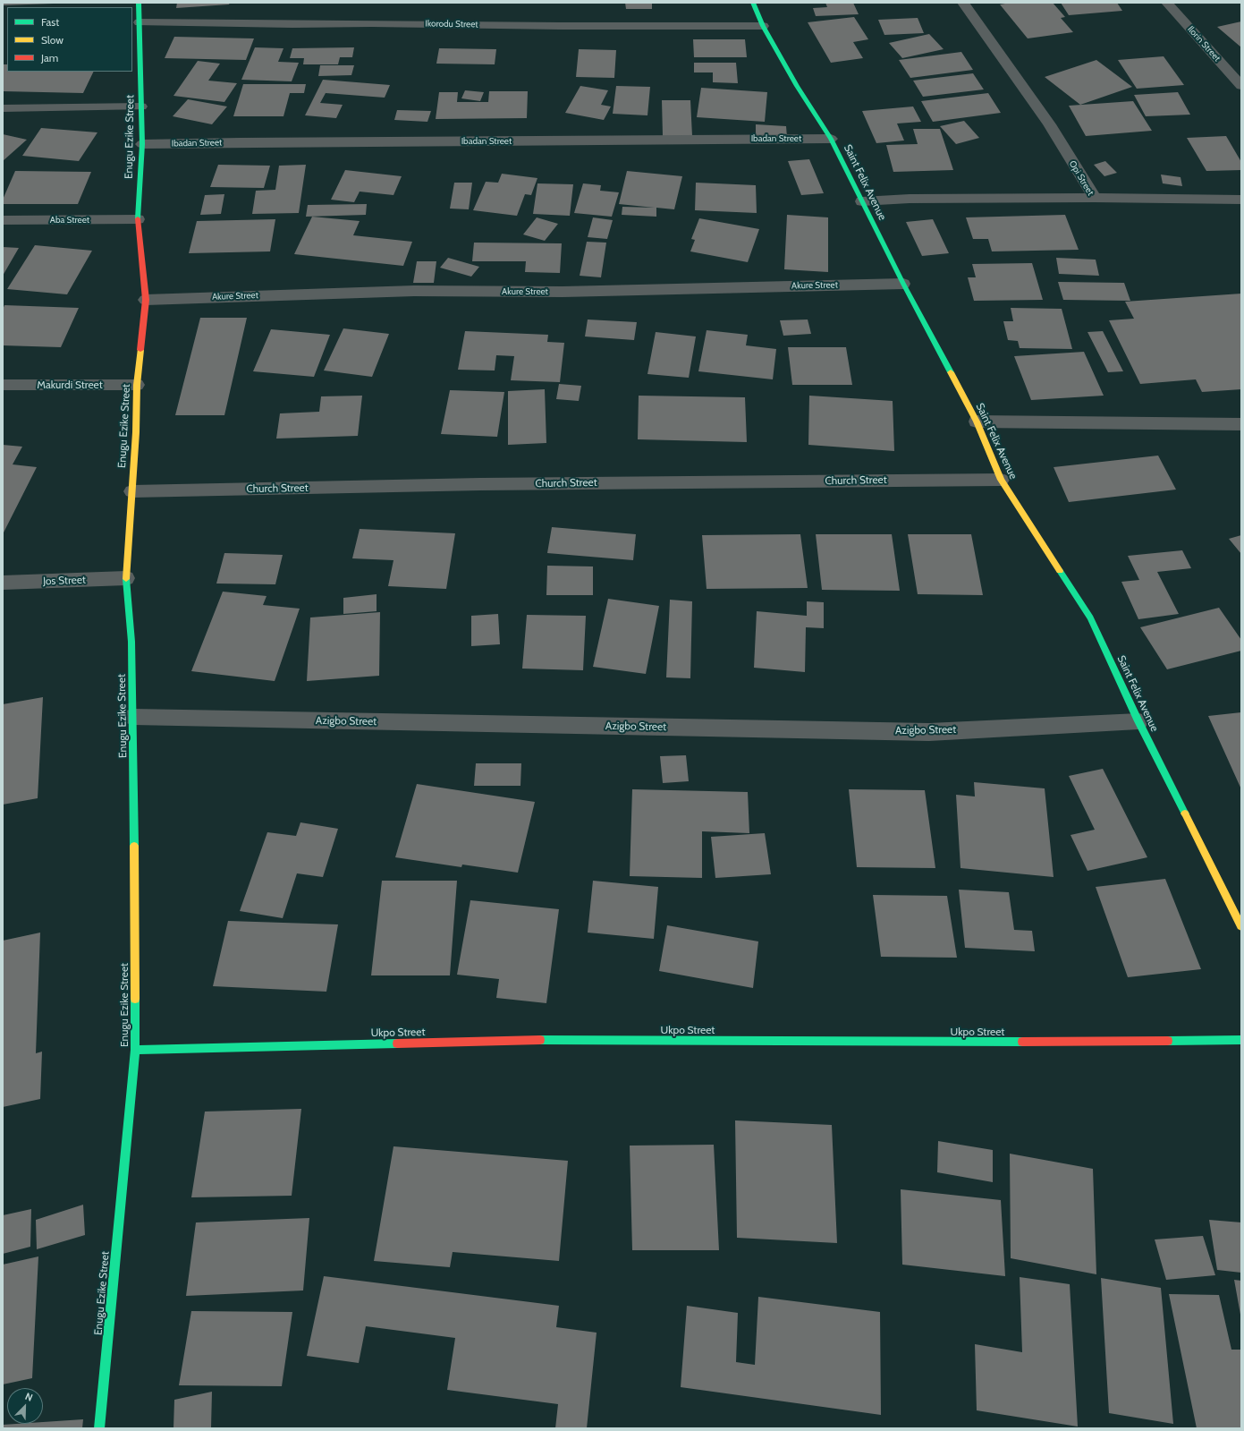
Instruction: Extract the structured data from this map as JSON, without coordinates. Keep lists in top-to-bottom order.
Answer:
{
  "streets": {
    "street": [
      "Ikorodu Street",
      "Ilorin Street",
      "Enugu Ezike Street",
      "Ibadan Street",
      "Opi Street",
      "Saint Felix Avenue",
      "Aba Street",
      "Akure Street",
      "Makurdi Street",
      "Church Street",
      "Jos Street",
      "Azigbo Street",
      "Ukpo Street"
    ]
  },
  "crossings": [
    ["Ikorodu Street", "Enugu Ezike Street"],
    ["Ikorodu Street", "Saint Felix Avenue"],
    ["Enugu Ezike Street", "Ibadan Street"],
    ["Enugu Ezike Street", "Aba Street"],
    ["Enugu Ezike Street", "Akure Street"],
    ["Enugu Ezike Street", "Makurdi Street"],
    ["Enugu Ezike Street", "Church Street"],
    ["Enugu Ezike Street", "Jos Street"],
    ["Enugu Ezike Street", "Azigbo Street"],
    ["Enugu Ezike Street", "Ukpo Street"],
    ["Ibadan Street", "Saint Felix Avenue"],
    ["Opi Street", "Saint Felix Avenue"],
    ["Saint Felix Avenue", "Akure Street"],
    ["Saint Felix Avenue", "Church Street"],
    ["Saint Felix Avenue", "Azigbo Street"]
  ],
  "legend": ["Fast", "Slow", "Jam"],
  "north": "top right"
}
